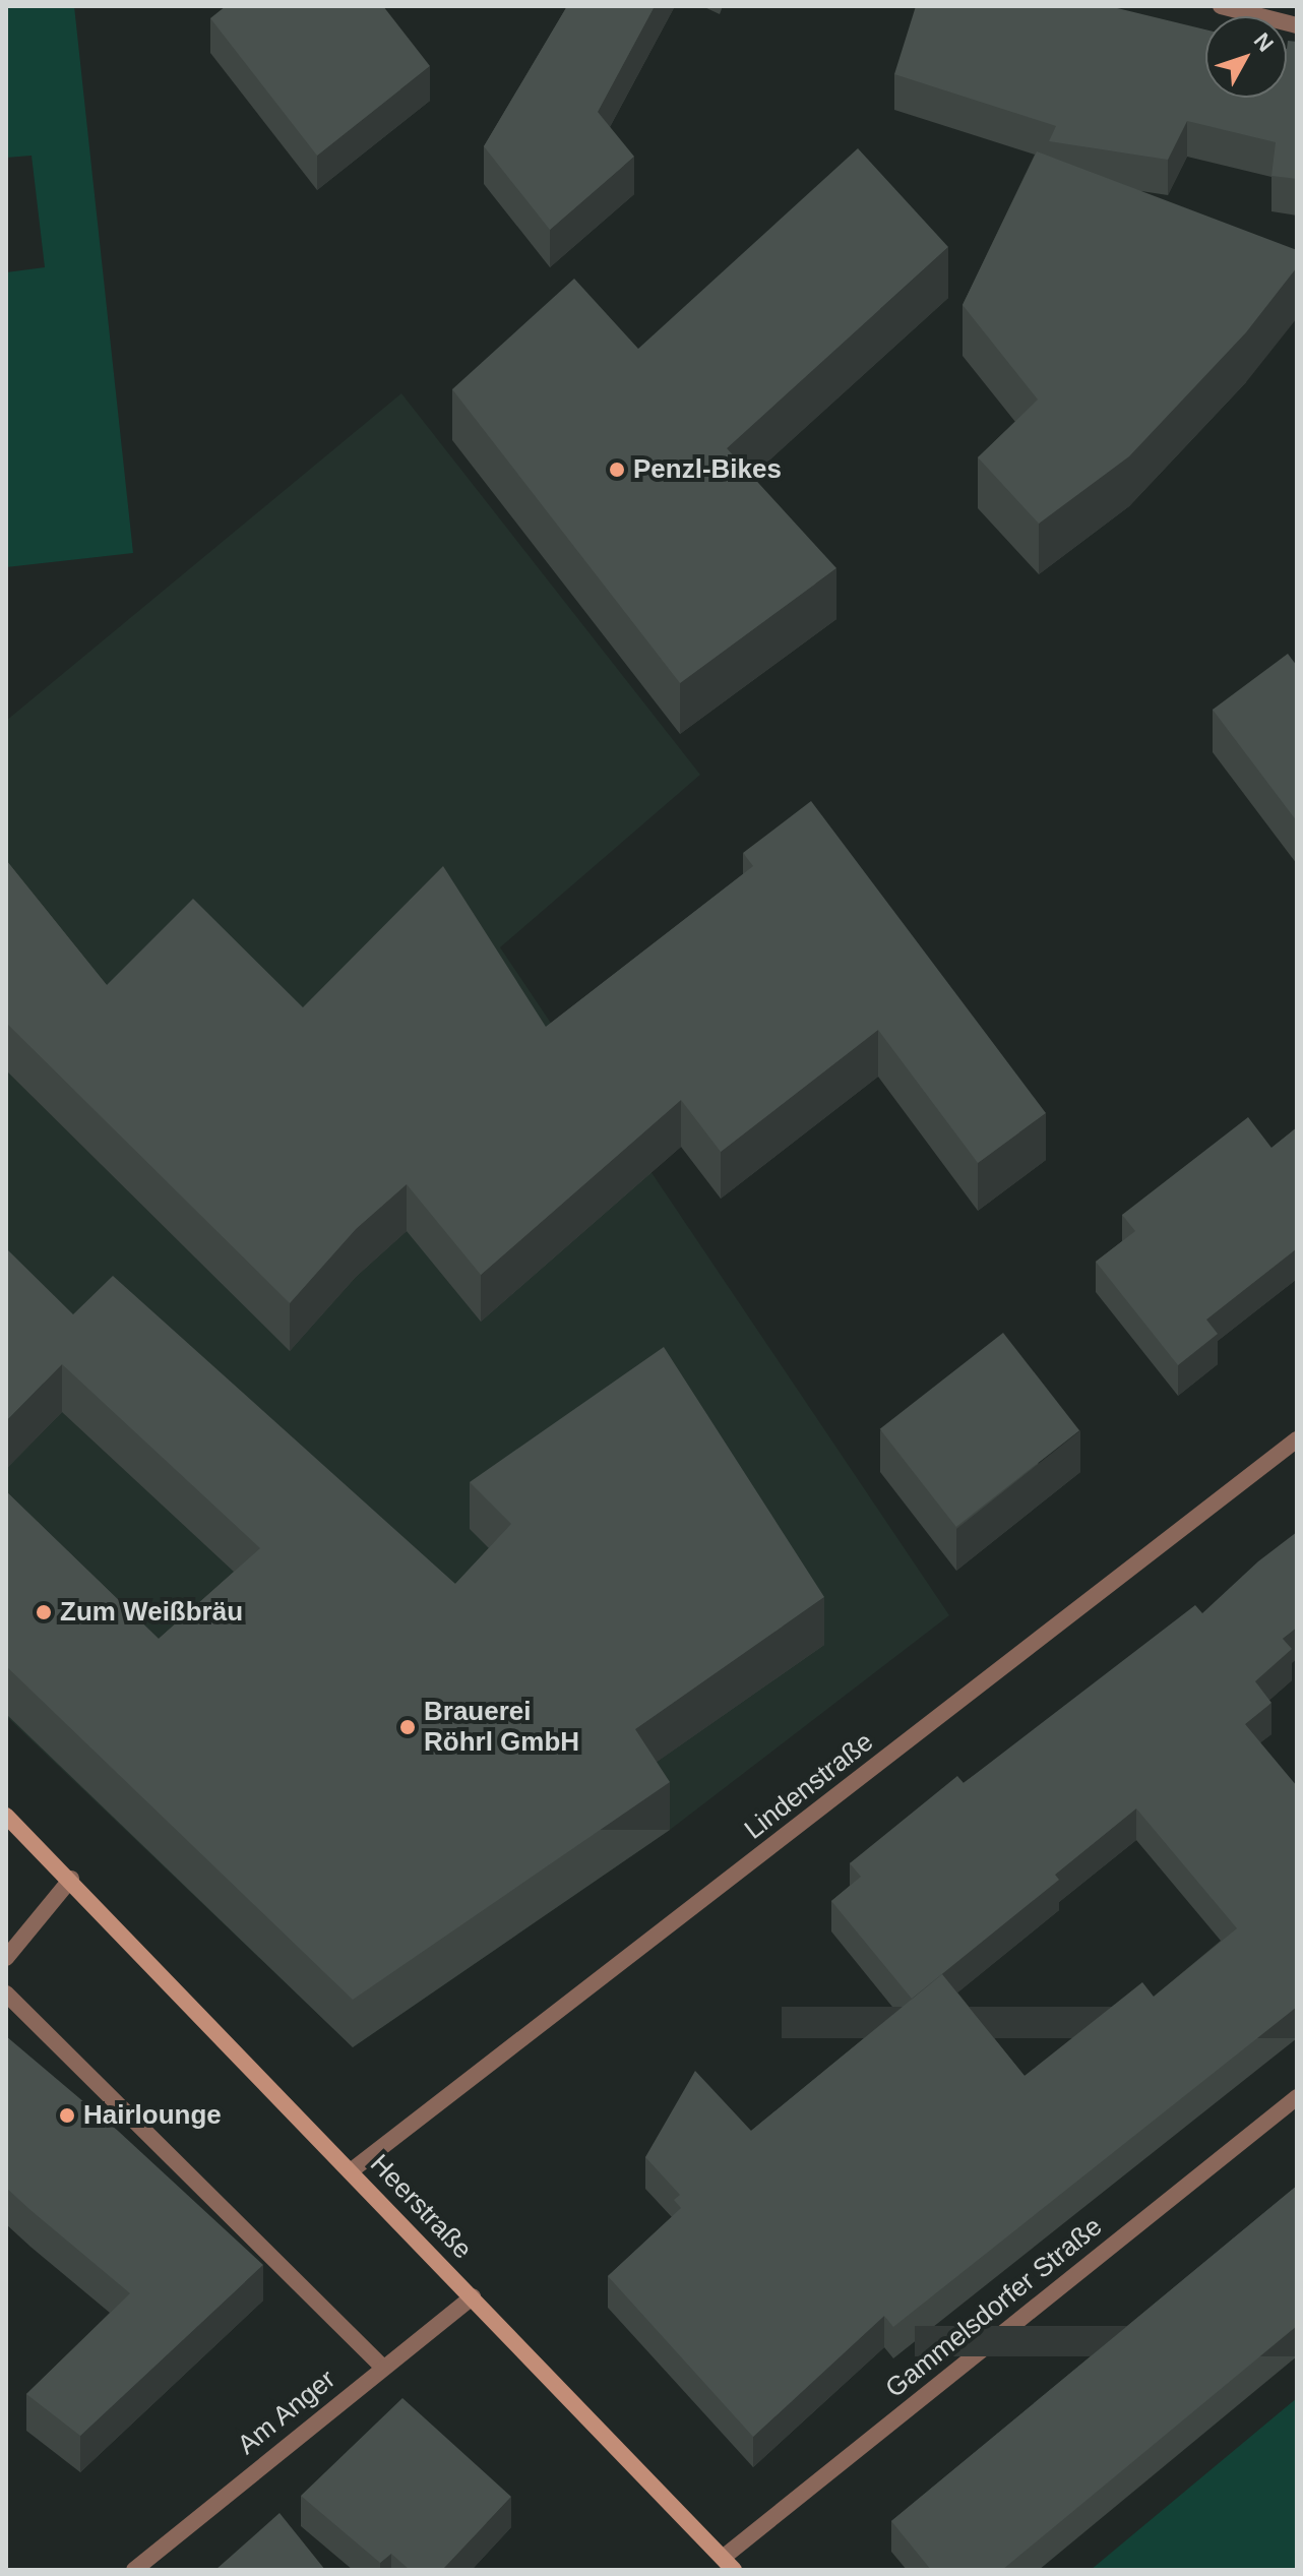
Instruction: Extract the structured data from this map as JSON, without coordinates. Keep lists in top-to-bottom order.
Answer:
{
  "streets": {
    "street": [
      "Lindenstraße",
      "Heerstraße",
      "Gammelsdorfer Straße",
      "Am Anger"
    ]
  },
  "crossings": [
    ["Lindenstraße", "Heerstraße"],
    ["Heerstraße", "Gammelsdorfer Straße"],
    ["Heerstraße", "Am Anger"]
  ],
  "places": [
    "Penzl-Bikes",
    "Zum Weißbräu",
    "Brauerei Röhrl GmbH",
    "Hairlounge"
  ],
  "north": "top right"
}
